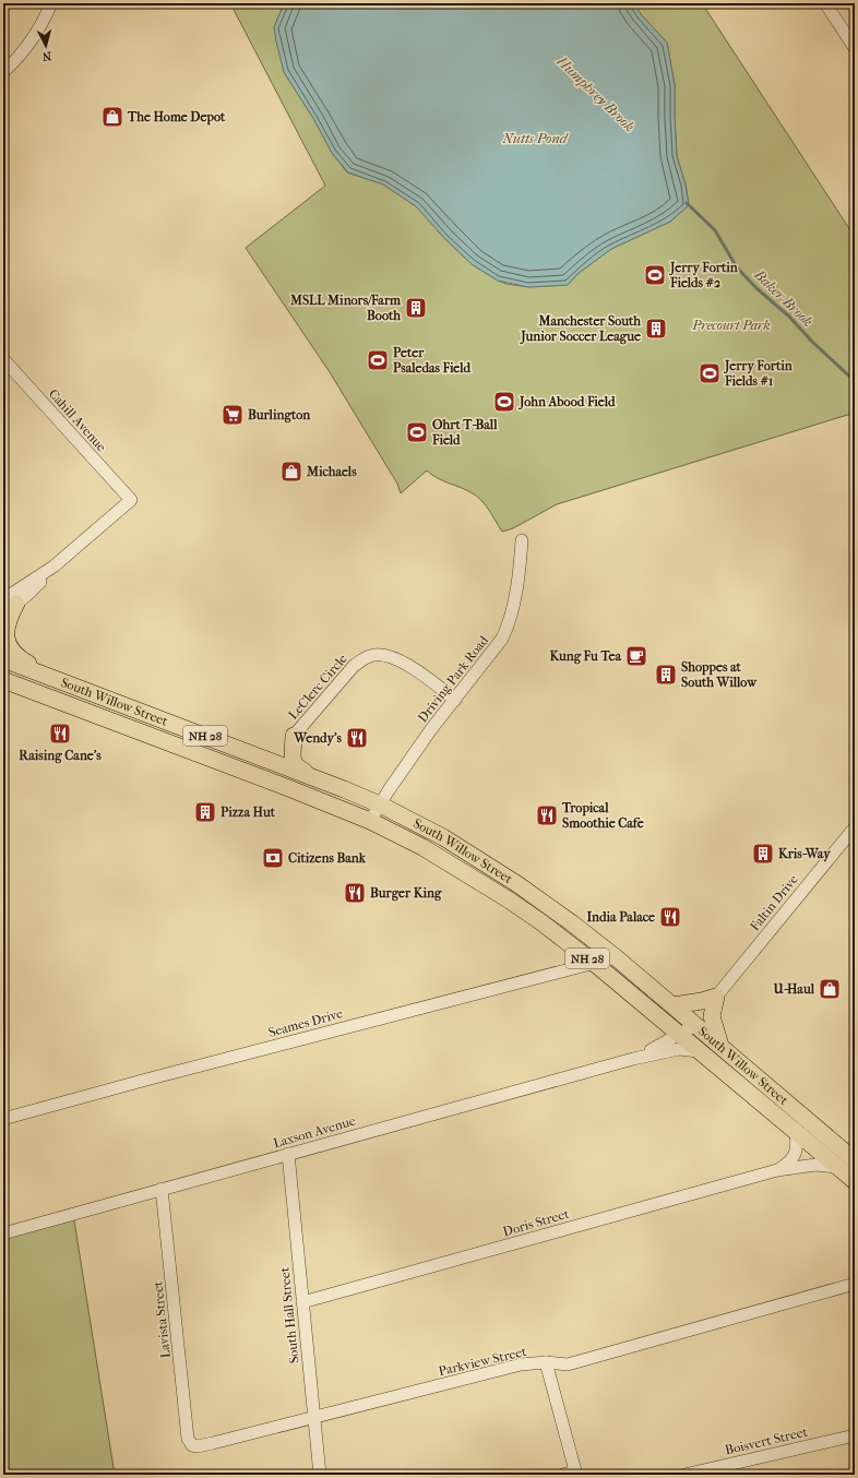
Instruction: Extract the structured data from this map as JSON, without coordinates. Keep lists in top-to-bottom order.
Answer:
{
  "streets": {
    "main road": ["South Willow Street", "NH 28"],
    "street": [
      "Cahill Avenue",
      "Driving Park Road",
      "LeClerc Circle",
      "Faltin Drive",
      "Seames Drive",
      "Laxson Avenue",
      "Doris Street",
      "South Hall Street",
      "Lavista Street",
      "Parkview Street",
      "Boisvert Street"
    ]
  },
  "crossings": [
    ["Driving Park Road", "LeClerc Circle"],
    ["Driving Park Road", "South Willow Street"],
    ["South Willow Street", "Seames Drive"],
    ["South Willow Street", "Laxson Avenue"],
    ["South Willow Street", "Doris Street"],
    ["Laxson Avenue", "South Hall Street"],
    ["Laxson Avenue", "Lavista Street"],
    ["Doris Street", "South Hall Street"],
    ["South Hall Street", "Parkview Street"],
    ["Lavista Street", "Parkview Street"]
  ],
  "water": ["Humphrey Brook", "Nutts Pond", "Baker Brook"],
  "parks": ["Precourt Park"],
  "places": {
    "shop": ["The Home Depot", "Michaels", "U-Haul"],
    "sports": [
      "Jerry Fortin Fields #2",
      "Peter Psaledas Field",
      "Jerry Fortin Fields #1",
      "John Abood Field",
      "Ohrt T-Ball Field"
    ],
    "building": [
      "MSLL Minors/Farm Booth",
      "Manchester South Junior Soccer League",
      "Shoppes at South Willow",
      "Pizza Hut",
      "Kris-Way"
    ],
    "supermarket": ["Burlington"],
    "cafe": ["Kung Fu Tea"],
    "restaurant": [
      "Raising Cane's",
      "Wendy's",
      "Tropical Smoothie Cafe",
      "Burger King",
      "India Palace"
    ],
    "bank": ["Citizens Bank"]
  },
  "north": "bottom"
}
